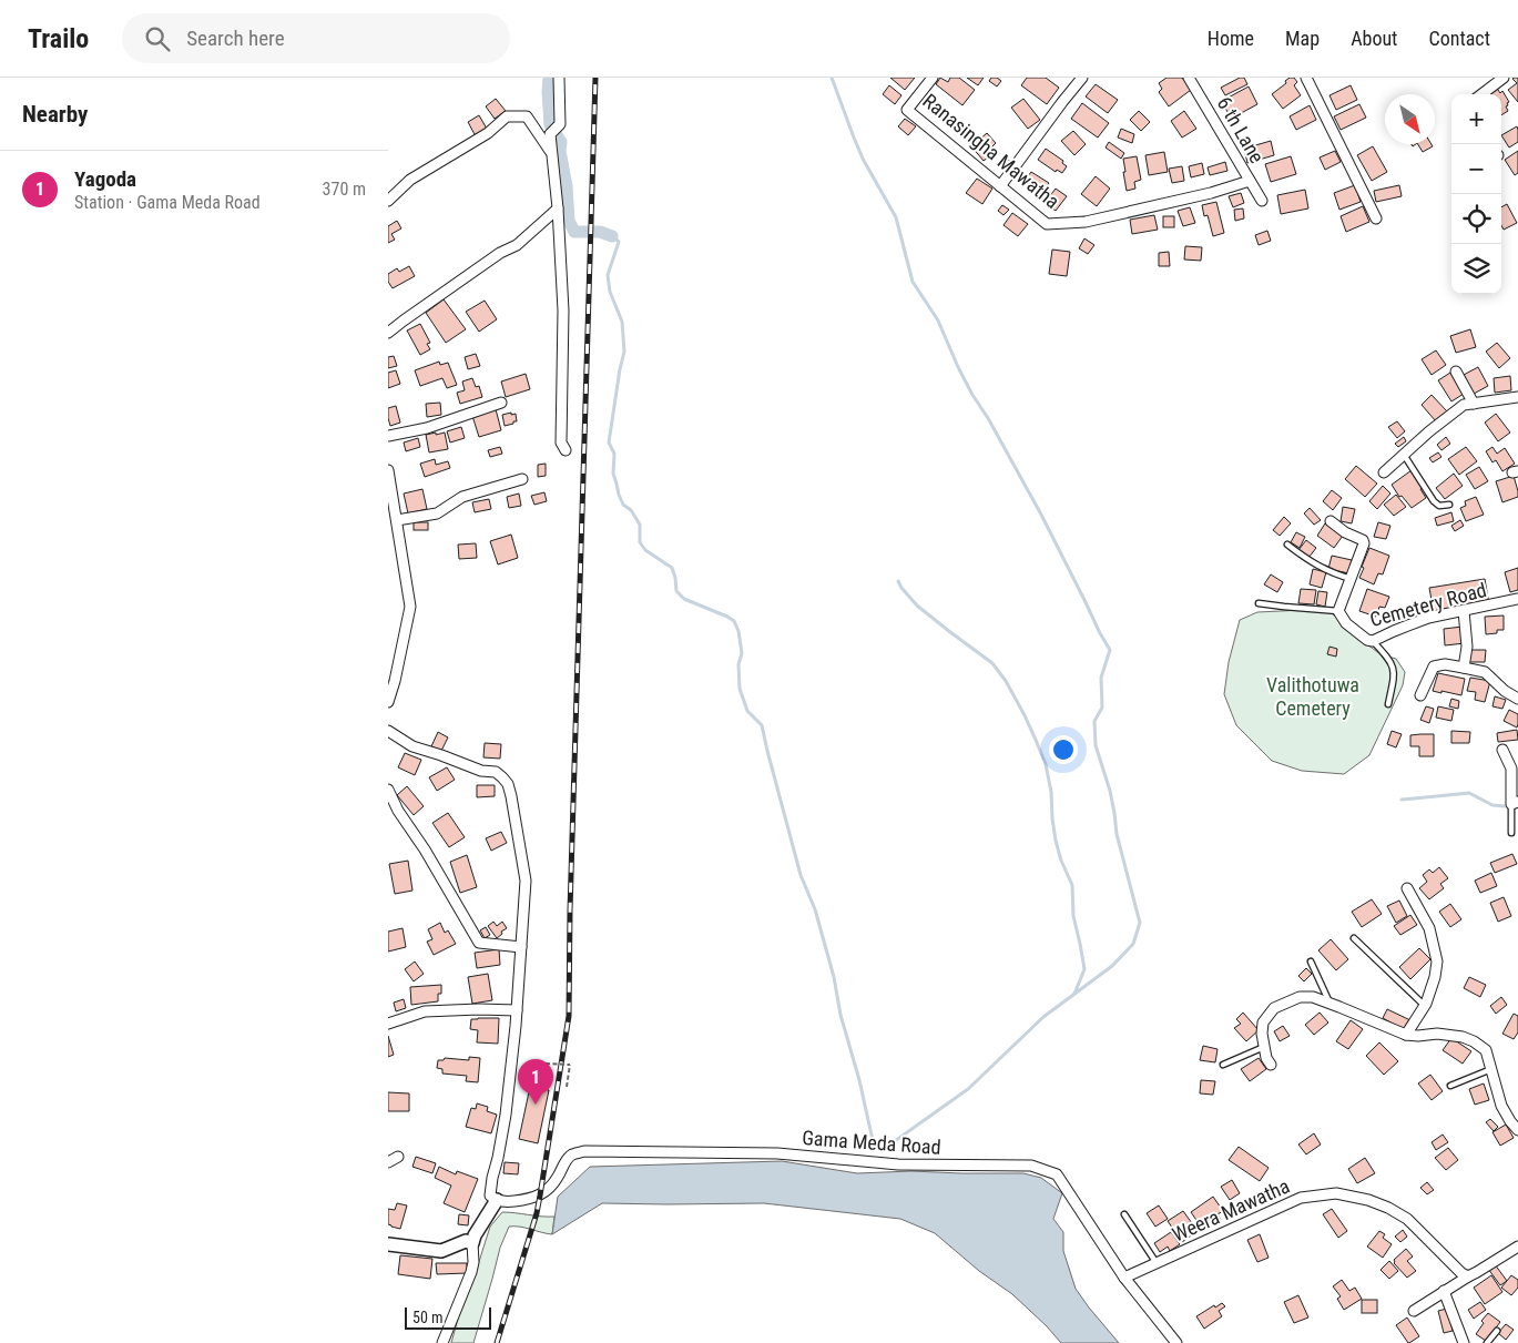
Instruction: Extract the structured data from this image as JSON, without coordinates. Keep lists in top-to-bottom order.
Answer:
{
  "streets": {
    "street": [
      "6 th Lane",
      "Ranasingha Mawatha",
      "Cemetery Road",
      "Gama Meda Road",
      "Weera Mawatha"
    ]
  },
  "crossings": [
    ["6 th Lane", "Ranasingha Mawatha"],
    ["Gama Meda Road", "Weera Mawatha"]
  ],
  "parks": ["Valithotuwa Cemetery"],
  "scale_bar": "50 m",
  "north": "bottom right",
  "page": {
    "header": "Trailo",
    "search": "Search here",
    "nav": [
      "Home",
      "Map",
      "About",
      "Contact"
    ],
    "heading": "Nearby",
    "map_buttons": ["+", "−"],
    "list": [
      {
        "mark": "1",
        "name": "Yagoda",
        "note": "Station · Gama Meda Road",
        "value": "370 m"
      }
    ],
    "pins": "1",
    "scale": "50 m"
  }
}
